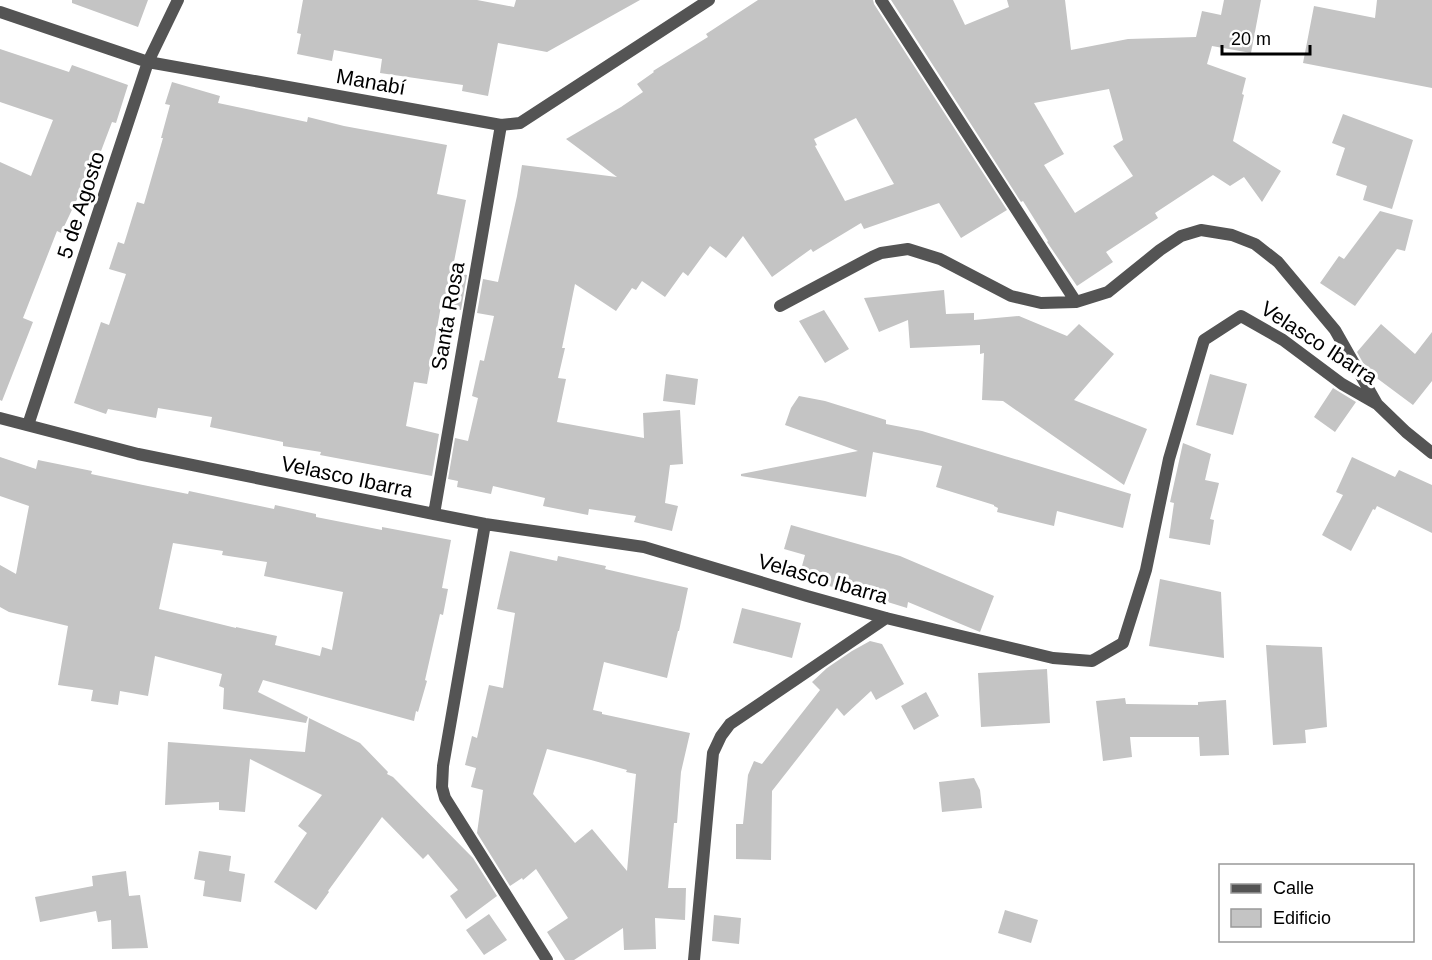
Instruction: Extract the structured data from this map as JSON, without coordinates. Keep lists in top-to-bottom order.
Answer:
{
  "streets": {
    "street": [
      "Manabí",
      "5 de Agosto",
      "Santa Rosa",
      "Velasco Ibarra"
    ]
  },
  "crossings": [
    ["Manabí", "5 de Agosto"],
    ["Manabí", "Santa Rosa"],
    ["5 de Agosto", "Velasco Ibarra"],
    ["Santa Rosa", "Velasco Ibarra"]
  ],
  "legend": ["Calle", "Edificio"],
  "scale_bar": "20 m"
}
